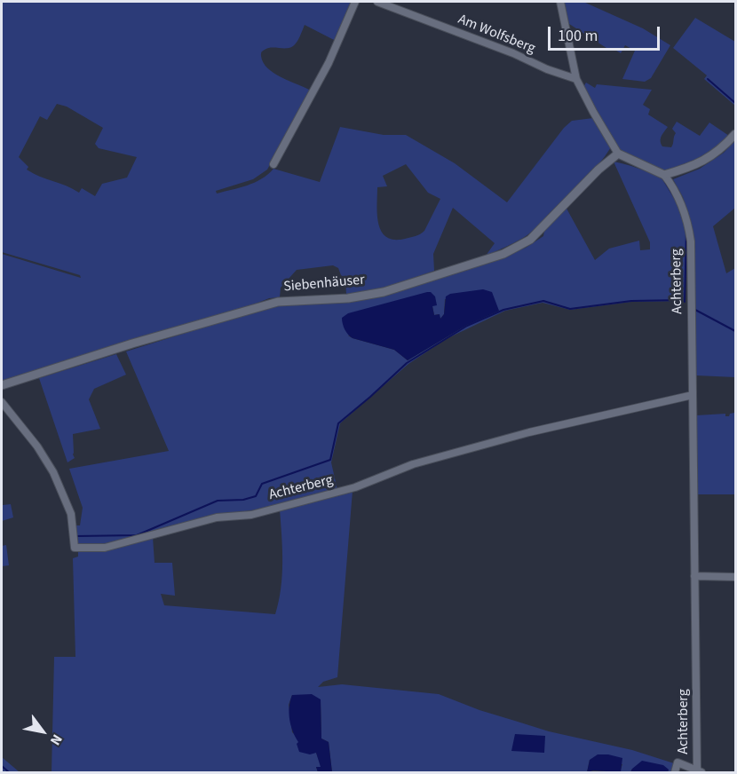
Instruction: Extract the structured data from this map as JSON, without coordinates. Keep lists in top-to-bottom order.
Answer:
{
  "streets": {
    "street": ["Am Wolfsberg", "Achterberg", "Siebenhäuser"]
  },
  "scale_bar": "100 m",
  "north": "bottom right"
}
